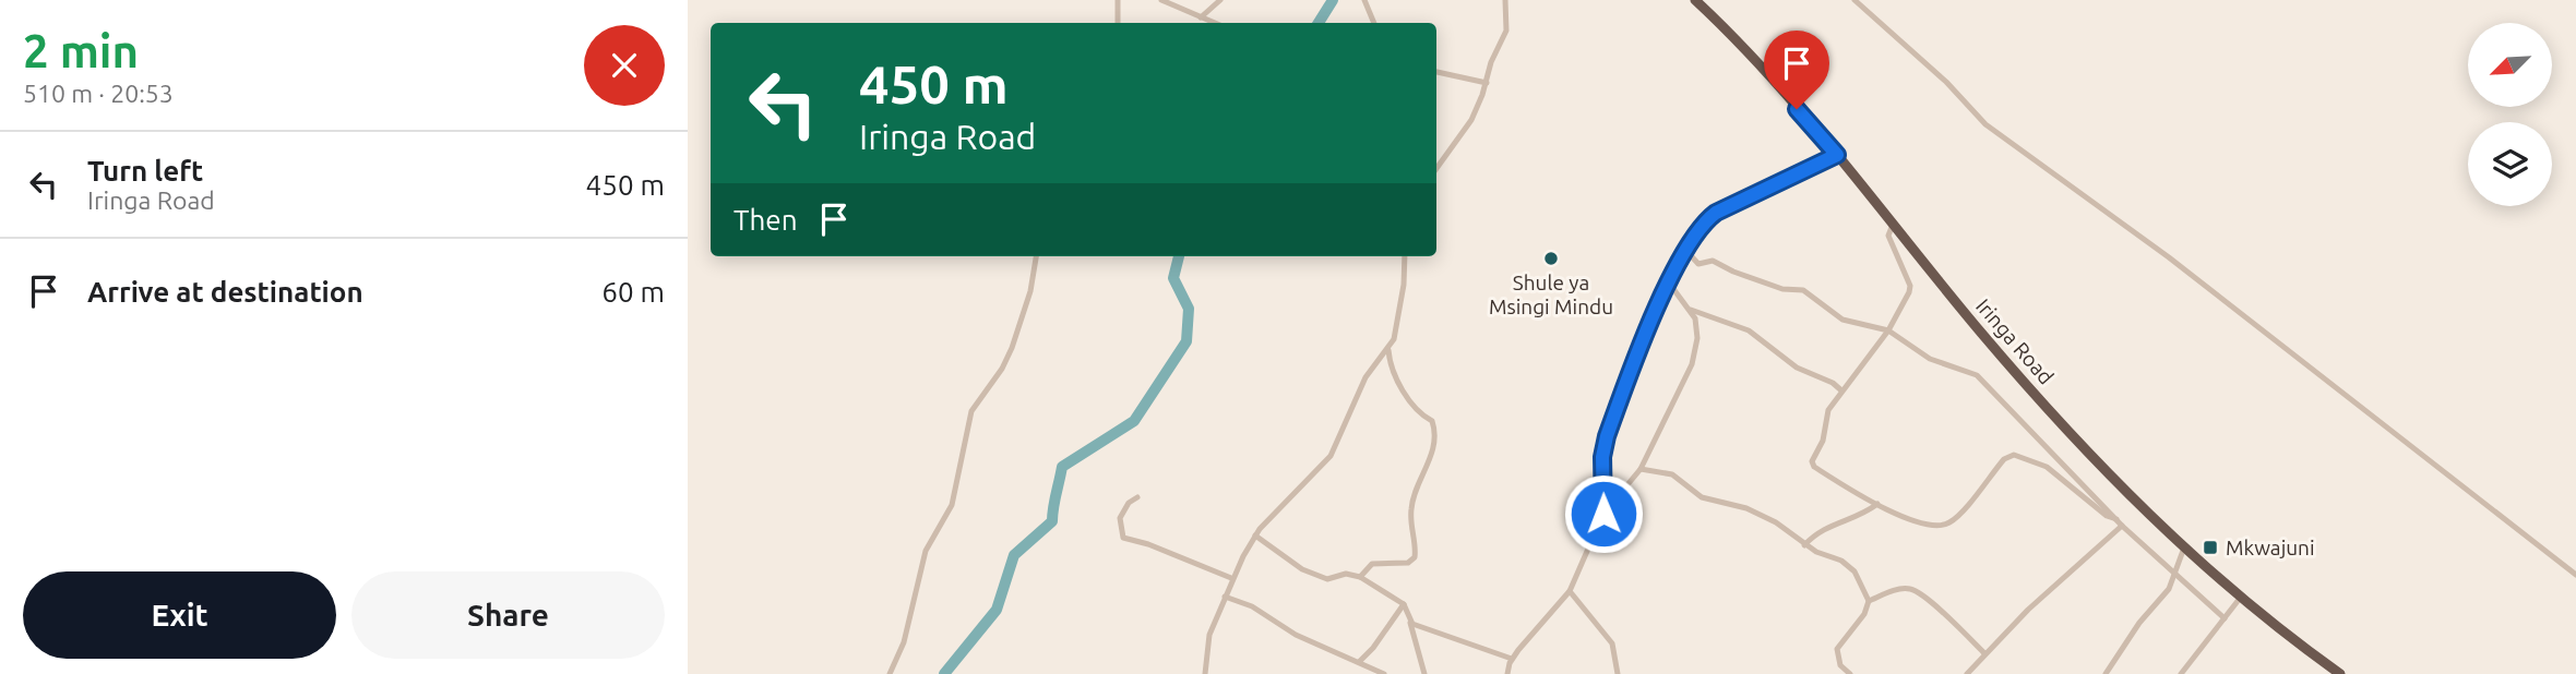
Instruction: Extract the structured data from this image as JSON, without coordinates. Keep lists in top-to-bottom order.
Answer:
{
  "streets": {
    "highway": ["Iringa Road"]
  },
  "places": {
    "other": ["Shule ya Msingi Mindu"],
    "transit": ["Mkwajuni"]
  },
  "north": "bottom left",
  "page": {
    "heading": ["2 min", "510 m · 20:53"],
    "turn": ["450 m", "Iringa Road"],
    "list": [
      {
        "name": "Turn left",
        "note": "Iringa Road",
        "value": "450 m"
      },
      {
        "name": "Arrive at destination",
        "value": "60 m"
      }
    ],
    "then": "Then",
    "buttons": ["Exit", "Share"]
  }
}
